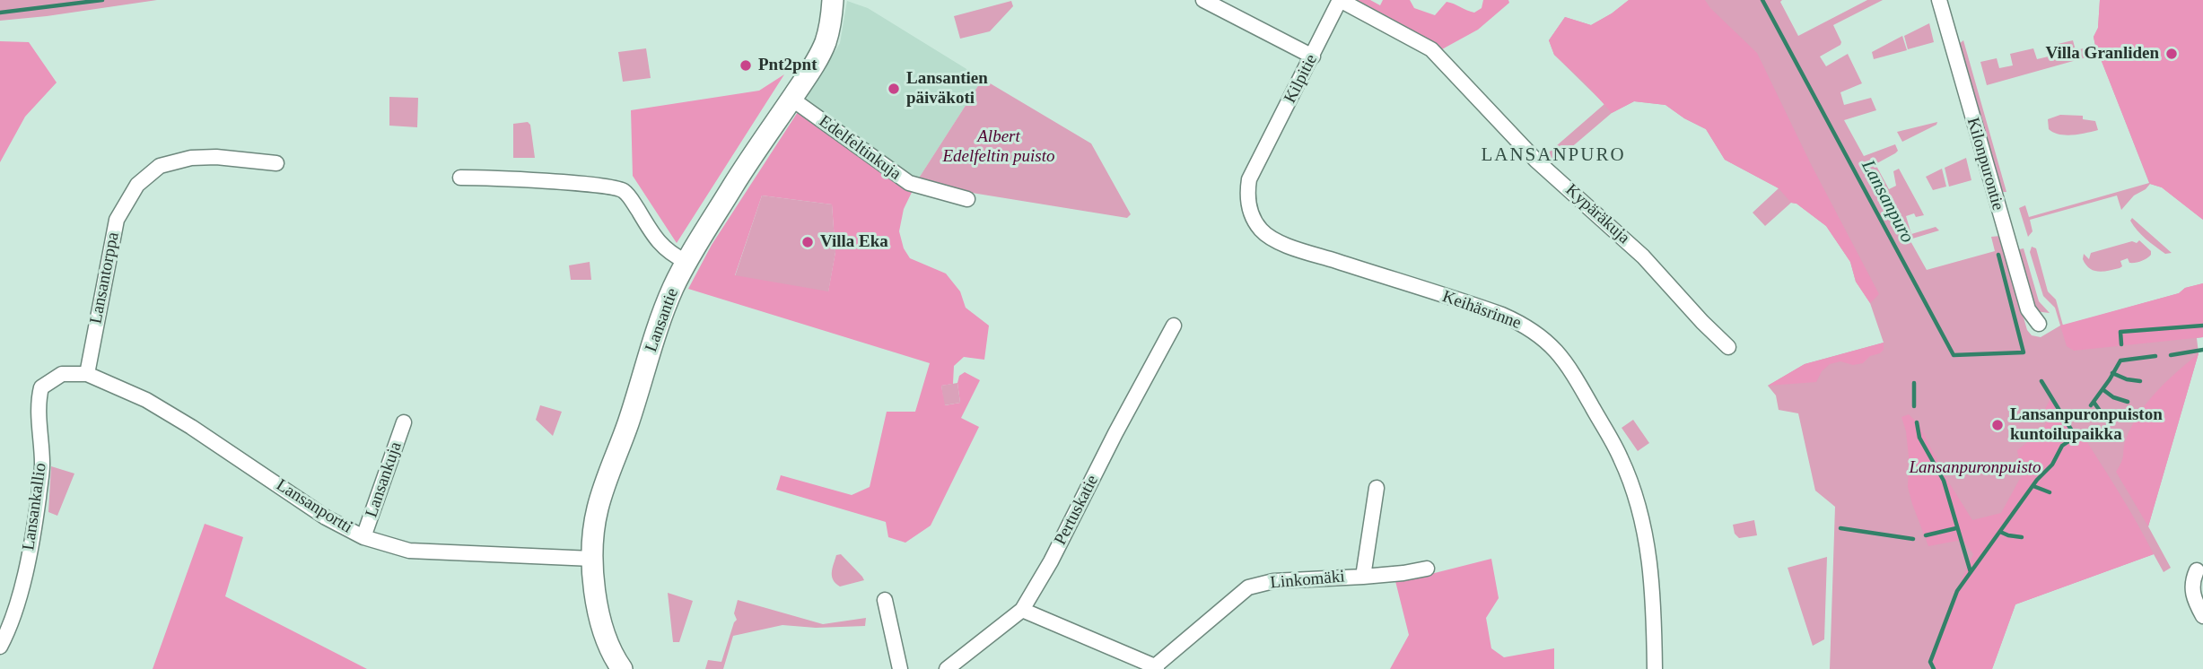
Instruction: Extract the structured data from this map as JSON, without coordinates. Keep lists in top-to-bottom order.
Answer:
{
  "streets": {
    "street": [
      "Kilpitie",
      "Edelfeltinkuja",
      "Kilonpurontie",
      "Kypäräkuja",
      "Lansantorppa",
      "Keihäsrinne",
      "Lansantie",
      "Lansankuja",
      "Lansankallio",
      "Lansanportti",
      "Pertuskatie",
      "Linkomäki"
    ]
  },
  "crossings": [
    ["Kilpitie", "Kypäräkuja"],
    ["Kilpitie", "Keihäsrinne"],
    ["Edelfeltinkuja", "Lansantie"],
    ["Lansantorppa", "Lansanportti"],
    ["Lansantie", "Lansanportti"],
    ["Lansankuja", "Lansanportti"],
    ["Lansankallio", "Lansanportti"]
  ],
  "districts": ["LANSANPURO"],
  "water": ["Lansanpuro"],
  "parks": ["Albert Edelfeltin puisto", "Lansanpuronpuisto"],
  "places": [
    "Villa Granliden",
    "Pnt2pnt",
    "Lansantien päiväkoti",
    "Villa Eka",
    "Lansanpuronpuiston kuntoilupaikka"
  ]
}
